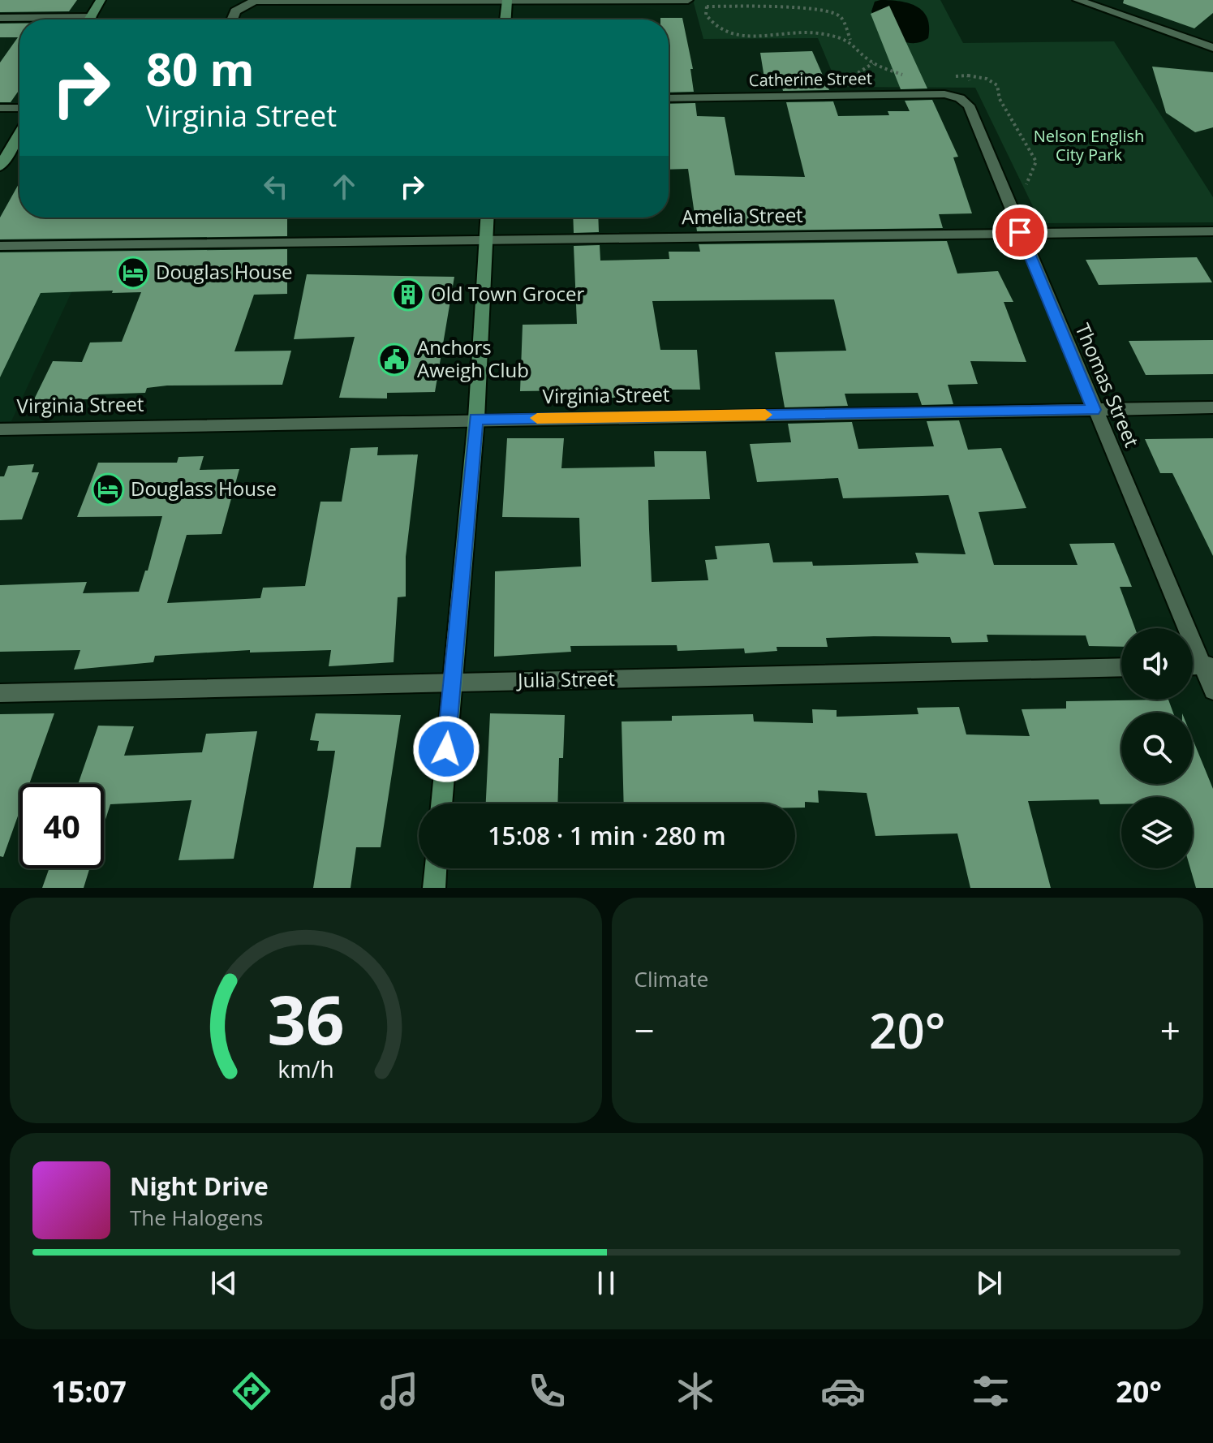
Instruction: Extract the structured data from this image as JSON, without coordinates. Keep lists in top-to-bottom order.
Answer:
{
  "streets": {
    "street": [
      "Catherine Street",
      "Amelia Street",
      "Thomas Street",
      "Virginia Street",
      "Julia Street"
    ]
  },
  "crossings": [
    ["Catherine Street", "Thomas Street"],
    ["Amelia Street", "Thomas Street"],
    ["Thomas Street", "Virginia Street"]
  ],
  "parks": ["Nelson English City Park"],
  "places": {
    "hotel": ["Douglas House", "Douglass House"],
    "building": ["Old Town Grocer"],
    "public building": ["Anchors Aweigh Club"]
  },
  "page": {
    "turn": ["80 m", "Virginia Street"],
    "limit": "40",
    "trip": "15:08 · 1 min · 280 m",
    "tile": "Climate",
    "heat": ["−", "20°", "+"],
    "song": ["Night Drive", "The Halogens"],
    "tabs": ["15:07", "20°"],
    "gauge": ["36", "km/h"]
  }
}
